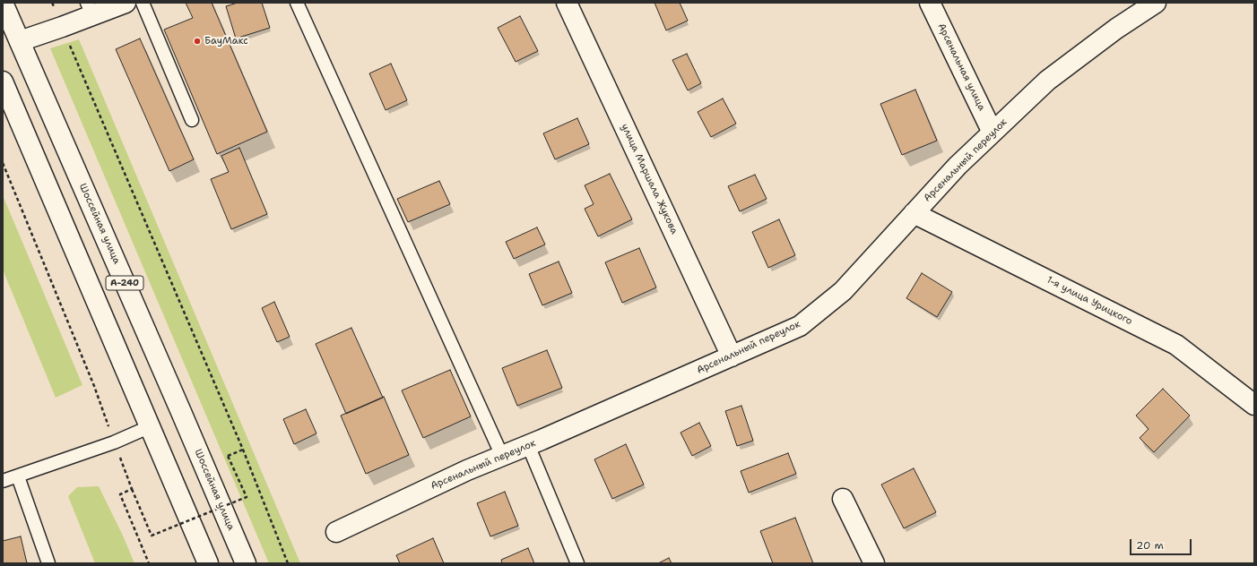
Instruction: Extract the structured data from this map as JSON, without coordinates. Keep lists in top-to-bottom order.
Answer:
{
  "streets": {
    "street": [
      "Арсенальная улица",
      "Арсенальный переулок",
      "улица Маршала Жукова",
      "Шоссейная улица",
      "А-240",
      "1-я улица Урицкого"
    ]
  },
  "crossings": [
    ["Арсенальная улица", "Арсенальный переулок"],
    ["Арсенальный переулок", "улица Маршала Жукова"],
    ["Арсенальный переулок", "1-я улица Урицкого"]
  ],
  "places": ["БауМакс"],
  "scale_bar": "20 m"
}
